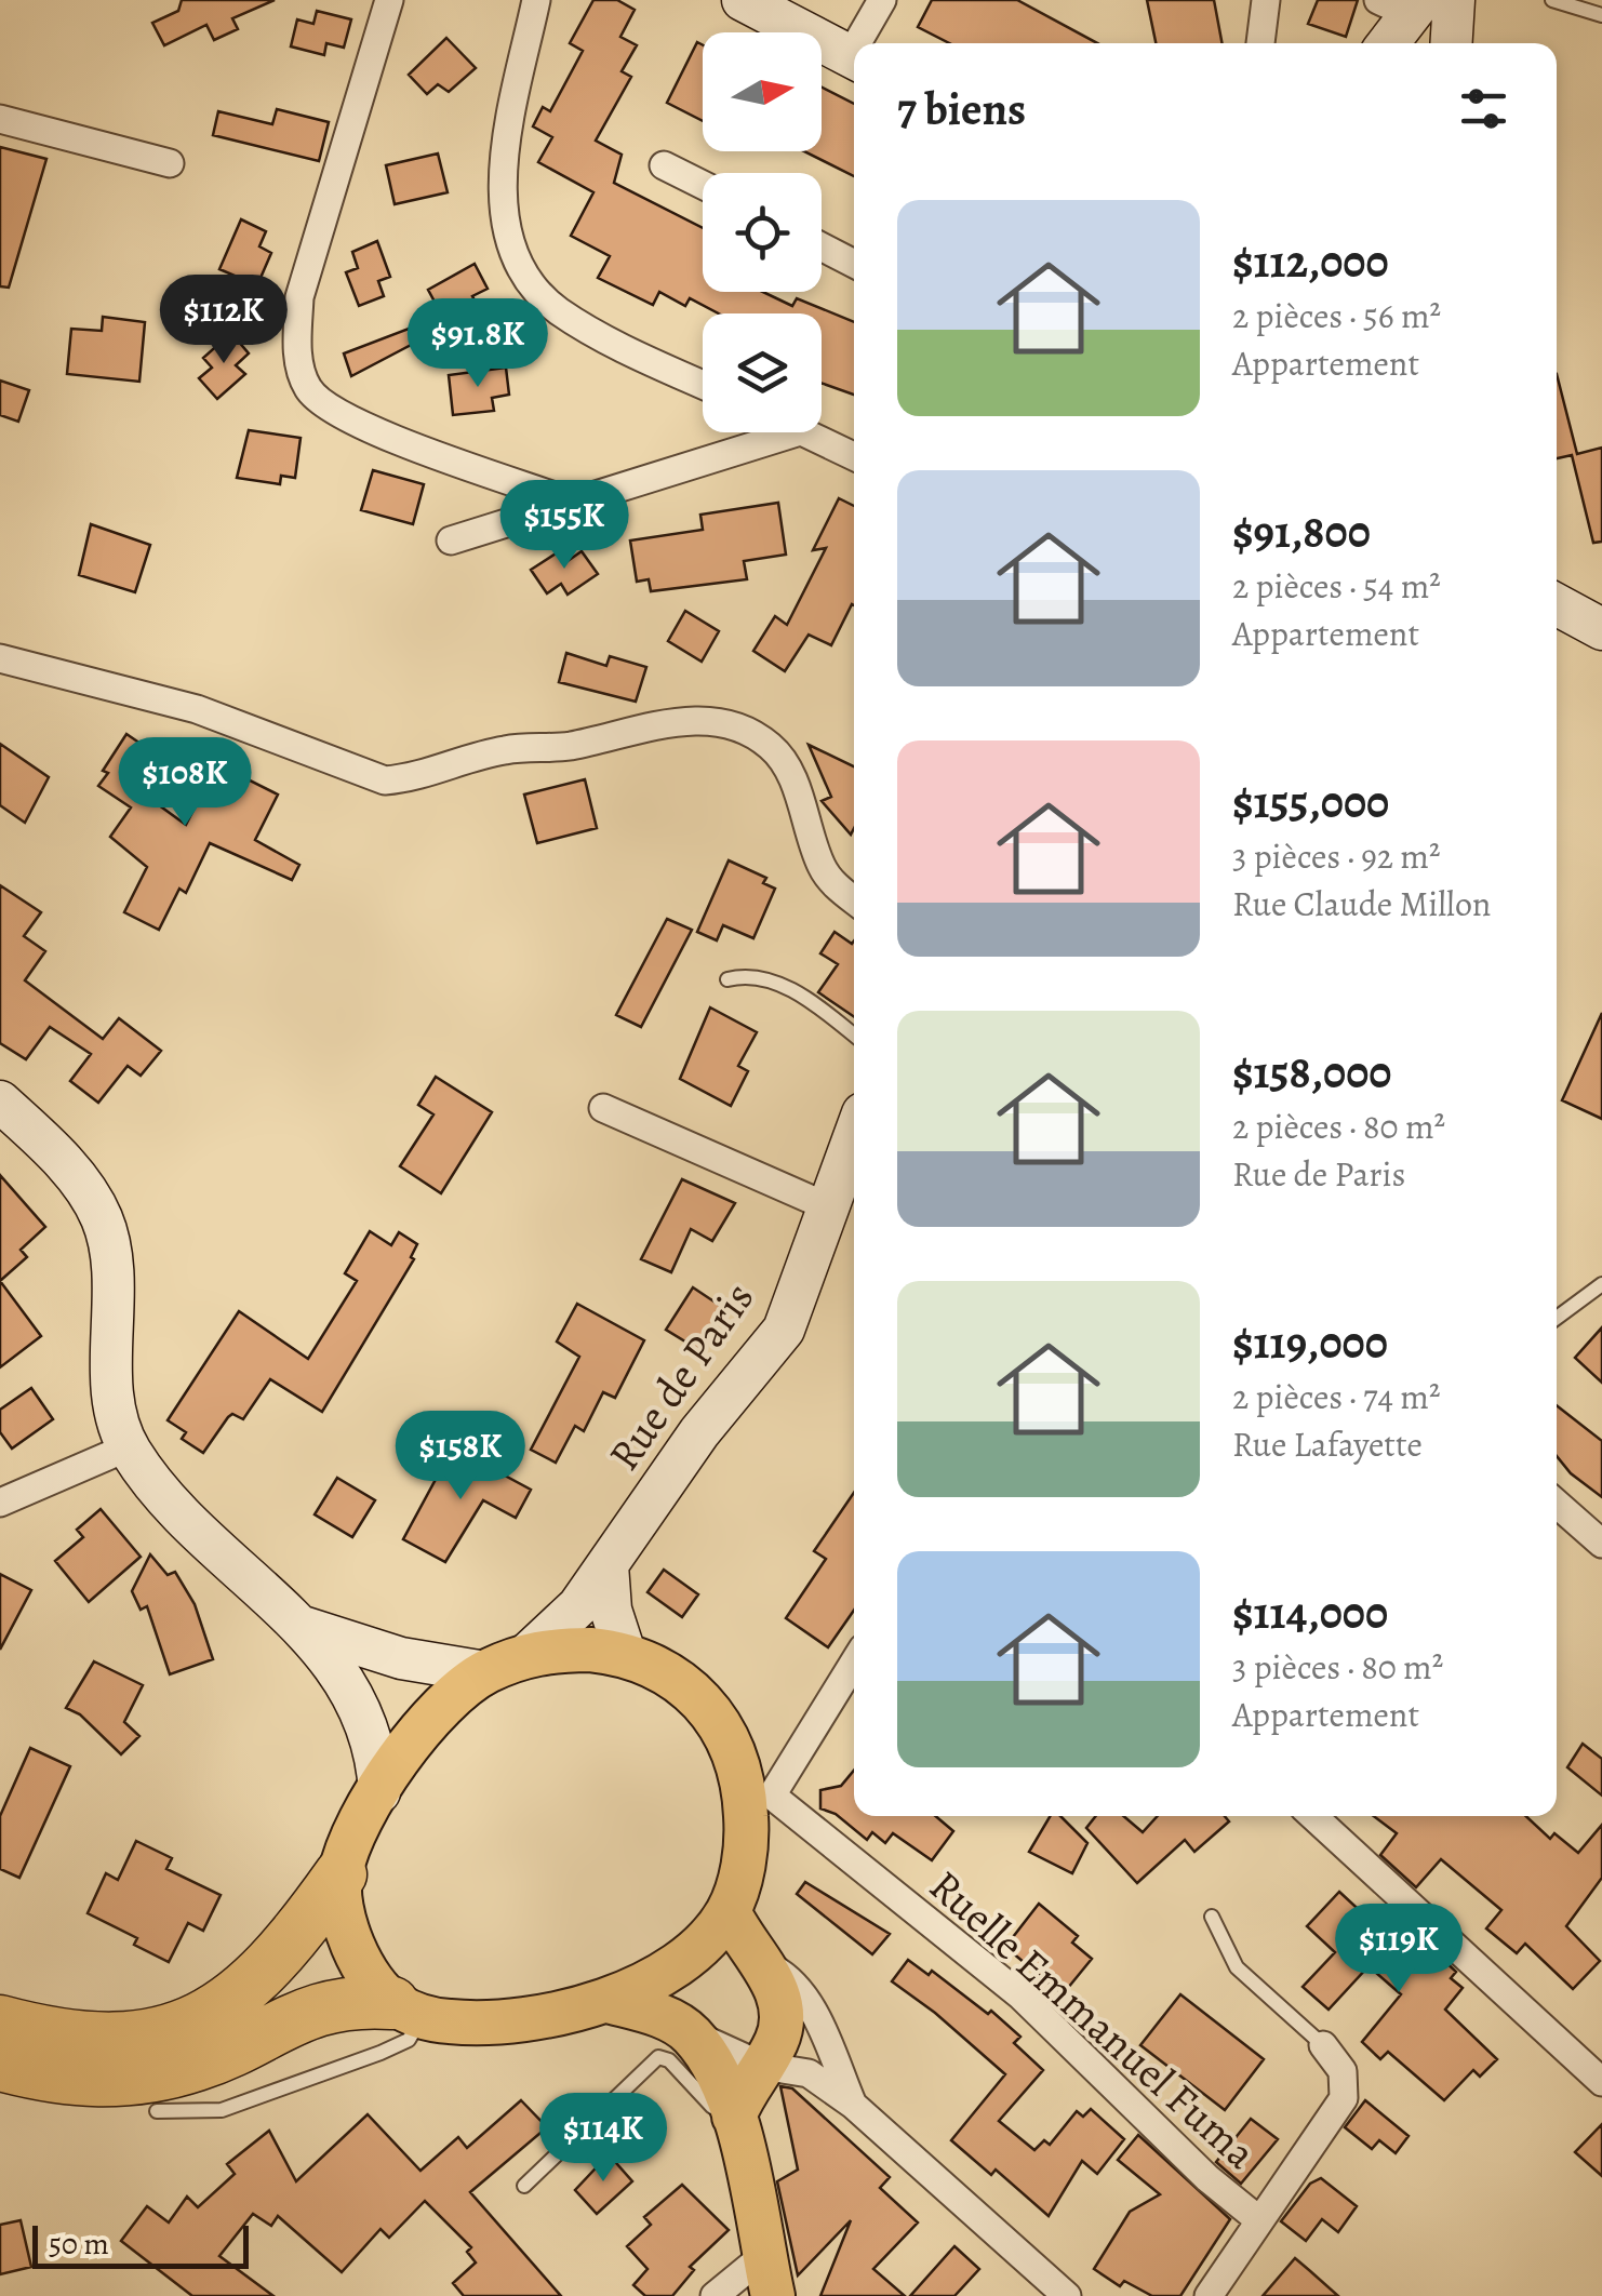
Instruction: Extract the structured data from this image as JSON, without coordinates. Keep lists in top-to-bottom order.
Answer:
{
  "streets": {
    "street": ["Rue de Paris", "Ruelle Emmanuel Fuma"]
  },
  "scale_bar": "50 m",
  "north": "right",
  "page": {
    "heading": "7 biens",
    "list": [
      {
        "name": "$112,000",
        "note": "2 pièces · 56 m² · Appartement"
      },
      {
        "name": "$91,800",
        "note": "2 pièces · 54 m² · Appartement"
      },
      {
        "name": "$155,000",
        "note": "3 pièces · 92 m² · Rue Claude Millon"
      },
      {
        "name": "$158,000",
        "note": "2 pièces · 80 m² · Rue de Paris"
      },
      {
        "name": "$119,000",
        "note": "2 pièces · 74 m² · Rue Lafayette"
      },
      {
        "name": "$114,000",
        "note": "3 pièces · 80 m² · Appartement"
      }
    ],
    "price": [
      "$112K",
      "$91.8K",
      "$155K",
      "$108K",
      "$158K",
      "$119K",
      "$114K"
    ],
    "scale": "50 m"
  }
}
